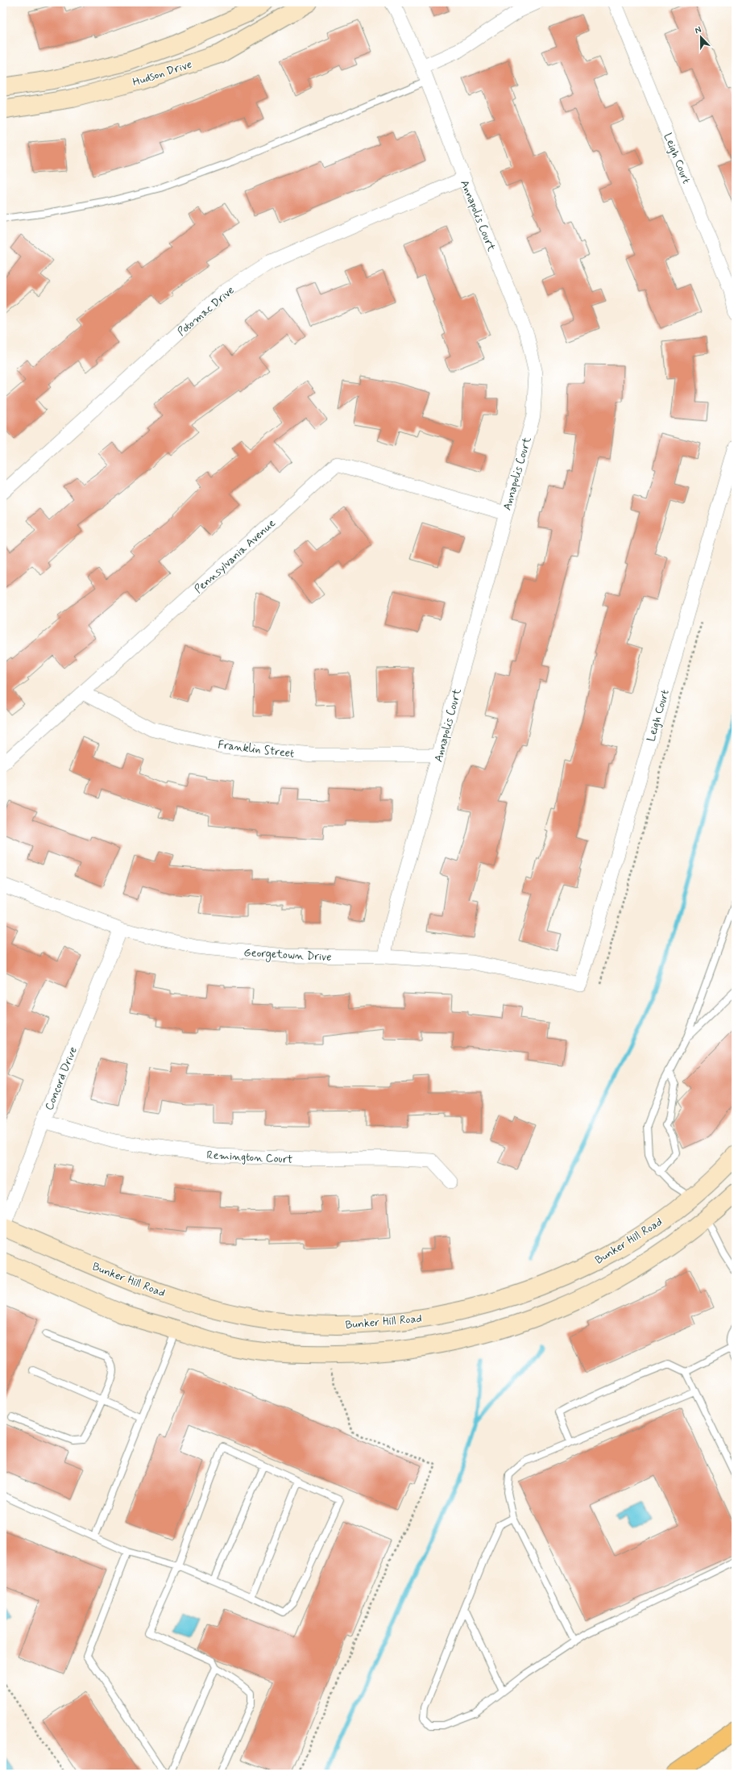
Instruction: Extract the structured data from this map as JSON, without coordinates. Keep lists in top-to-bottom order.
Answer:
{
  "streets": {
    "main road": ["Hudson Drive", "Bunker Hill Road"],
    "street": [
      "Leigh Court",
      "Annapolis Court",
      "Potomac Drive",
      "Pennsylvania Avenue",
      "Franklin Street",
      "Georgetown Drive",
      "Concord Drive",
      "Remington Court"
    ]
  },
  "crossings": [
    ["Leigh Court", "Georgetown Drive"],
    ["Annapolis Court", "Potomac Drive"],
    ["Annapolis Court", "Pennsylvania Avenue"],
    ["Annapolis Court", "Franklin Street"],
    ["Annapolis Court", "Georgetown Drive"],
    ["Pennsylvania Avenue", "Franklin Street"],
    ["Georgetown Drive", "Concord Drive"],
    ["Concord Drive", "Remington Court"],
    ["Concord Drive", "Bunker Hill Road"]
  ],
  "north": "top"
}
